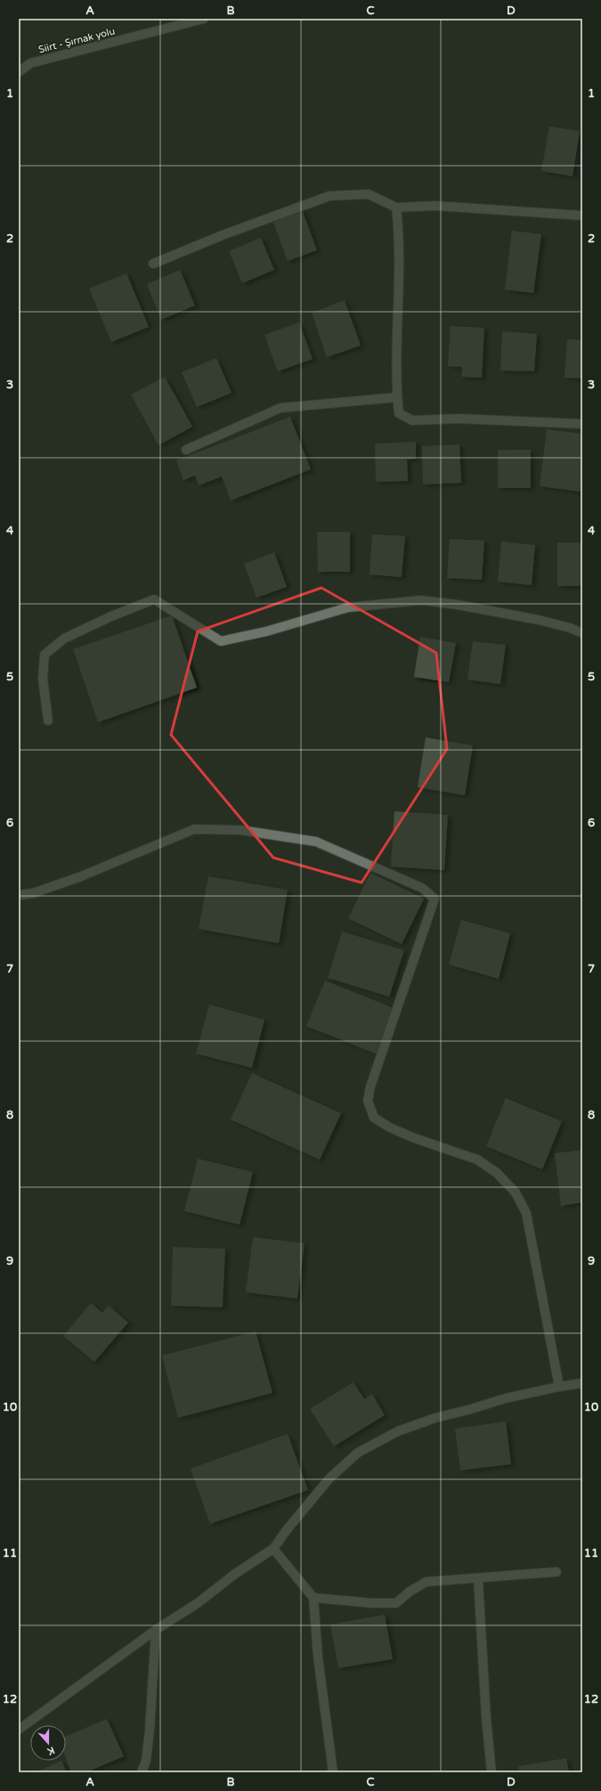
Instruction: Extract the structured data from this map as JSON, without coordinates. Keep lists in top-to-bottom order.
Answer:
{
  "streets": {
    "street": ["Siirt - Şırnak yolu"]
  },
  "north": "bottom",
  "grid": {
    "columns": [
      "A",
      "B",
      "C",
      "D"
    ],
    "rows": [
      "1",
      "2",
      "3",
      "4",
      "5",
      "6",
      "7",
      "8",
      "9",
      "10",
      "11",
      "12"
    ]
  }
}
